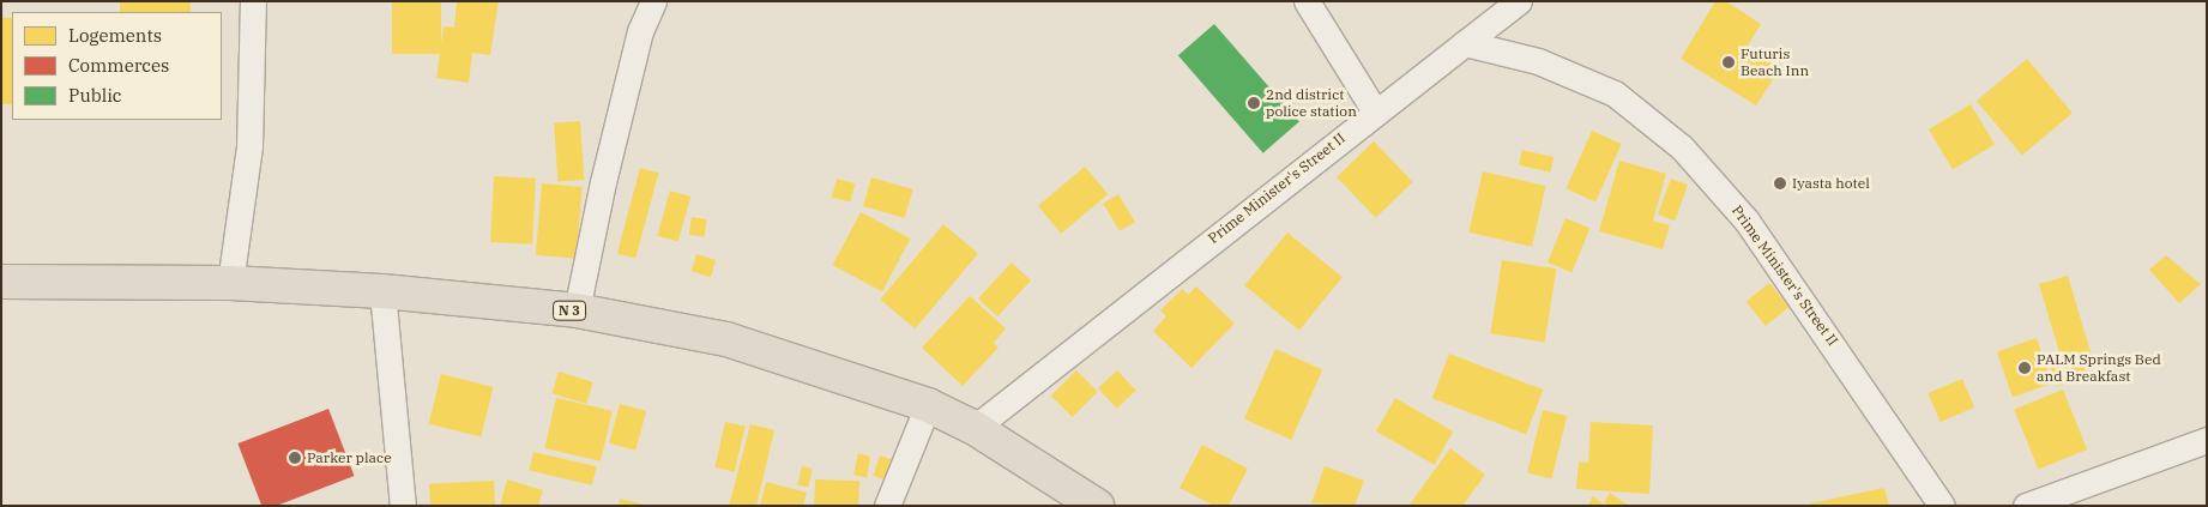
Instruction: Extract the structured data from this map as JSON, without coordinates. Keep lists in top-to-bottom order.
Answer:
{
  "streets": {
    "highway": ["N 3"],
    "street": ["Prime Minister's Street II"]
  },
  "crossings": [
    ["Prime Minister's Street II", "N 3"]
  ],
  "places": [
    "Futuris Beach Inn",
    "2nd district police station",
    "Iyasta hotel",
    "PALM Springs Bed and Breakfast",
    "Parker place"
  ],
  "legend": ["Logements", "Commerces", "Public"]
}
